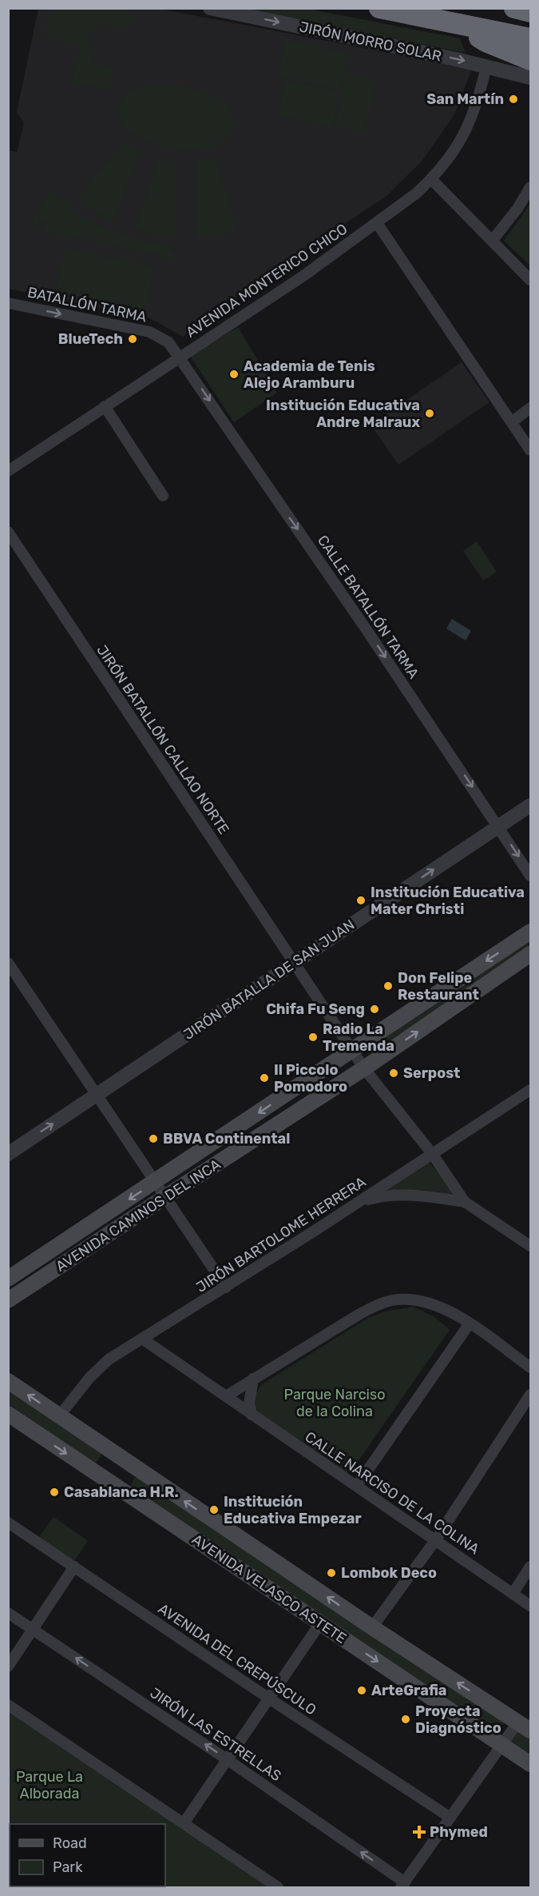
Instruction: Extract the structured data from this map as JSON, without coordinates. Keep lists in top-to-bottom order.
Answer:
{
  "streets": {
    "main road": ["AVENIDA CAMINOS DEL INCA", "AVENIDA VELASCO ASTETE"],
    "street": [
      "JIRÓN MORRO SOLAR",
      "AVENIDA MONTERICO CHICO",
      "BATALLÓN TARMA",
      "CALLE BATALLÓN TARMA",
      "JIRÓN BATALLÓN CALLAO NORTE",
      "JIRÓN BATALLA DE SAN JUAN",
      "JIRÓN BARTOLOME HERRERA",
      "CALLE NARCISO DE LA COLINA",
      "AVENIDA DEL CREPÚSCULO",
      "JIRÓN LAS ESTRELLAS"
    ]
  },
  "crossings": [
    ["JIRÓN MORRO SOLAR", "AVENIDA MONTERICO CHICO"],
    ["AVENIDA MONTERICO CHICO", "BATALLÓN TARMA"],
    ["AVENIDA MONTERICO CHICO", "CALLE BATALLÓN TARMA"],
    ["BATALLÓN TARMA", "CALLE BATALLÓN TARMA"],
    ["CALLE BATALLÓN TARMA", "JIRÓN BATALLA DE SAN JUAN"],
    ["JIRÓN BATALLÓN CALLAO NORTE", "JIRÓN BATALLA DE SAN JUAN"],
    ["JIRÓN BATALLÓN CALLAO NORTE", "AVENIDA CAMINOS DEL INCA"],
    ["JIRÓN BATALLÓN CALLAO NORTE", "JIRÓN BARTOLOME HERRERA"],
    ["JIRÓN BARTOLOME HERRERA", "CALLE NARCISO DE LA COLINA"],
    ["JIRÓN BARTOLOME HERRERA", "AVENIDA VELASCO ASTETE"]
  ],
  "one_way": [
    "JIRÓN MORRO SOLAR",
    "BATALLÓN TARMA",
    "CALLE BATALLÓN TARMA",
    "JIRÓN BATALLA DE SAN JUAN"
  ],
  "parks": ["Parque Narciso de la Colina", "Parque La Alborada"],
  "places": {
    "other": [
      "San Martín",
      "BlueTech",
      "Academia de Tenis Alejo Aramburu",
      "Institución Educativa Andre Malraux",
      "Institución Educativa Mater Christi",
      "Don Felipe Restaurant",
      "Chifa Fu Seng",
      "Radio La Tremenda",
      "Serpost",
      "Il Piccolo Pomodoro",
      "BBVA Continental",
      "Casablanca H.R.",
      "Institución Educativa Empezar",
      "Lombok Deco",
      "ArteGrafia",
      "Proyecta Diagnóstico"
    ],
    "health": ["Phymed"]
  },
  "legend": ["Road", "Park"]
}
